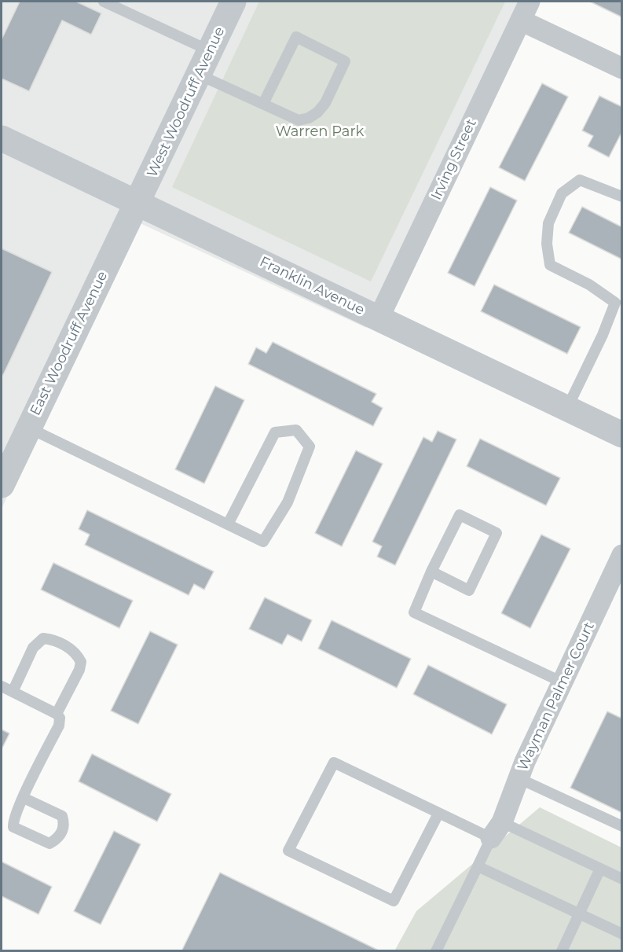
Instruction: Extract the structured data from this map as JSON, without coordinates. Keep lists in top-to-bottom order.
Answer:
{
  "streets": {
    "street": [
      "West Woodruff Avenue",
      "Irving Street",
      "Franklin Avenue",
      "East Woodruff Avenue",
      "Wayman Palmer Court"
    ]
  },
  "crossings": [
    ["West Woodruff Avenue", "Franklin Avenue"],
    ["West Woodruff Avenue", "East Woodruff Avenue"],
    ["Irving Street", "Franklin Avenue"],
    ["Franklin Avenue", "East Woodruff Avenue"]
  ],
  "parks": ["Warren Park"]
}
